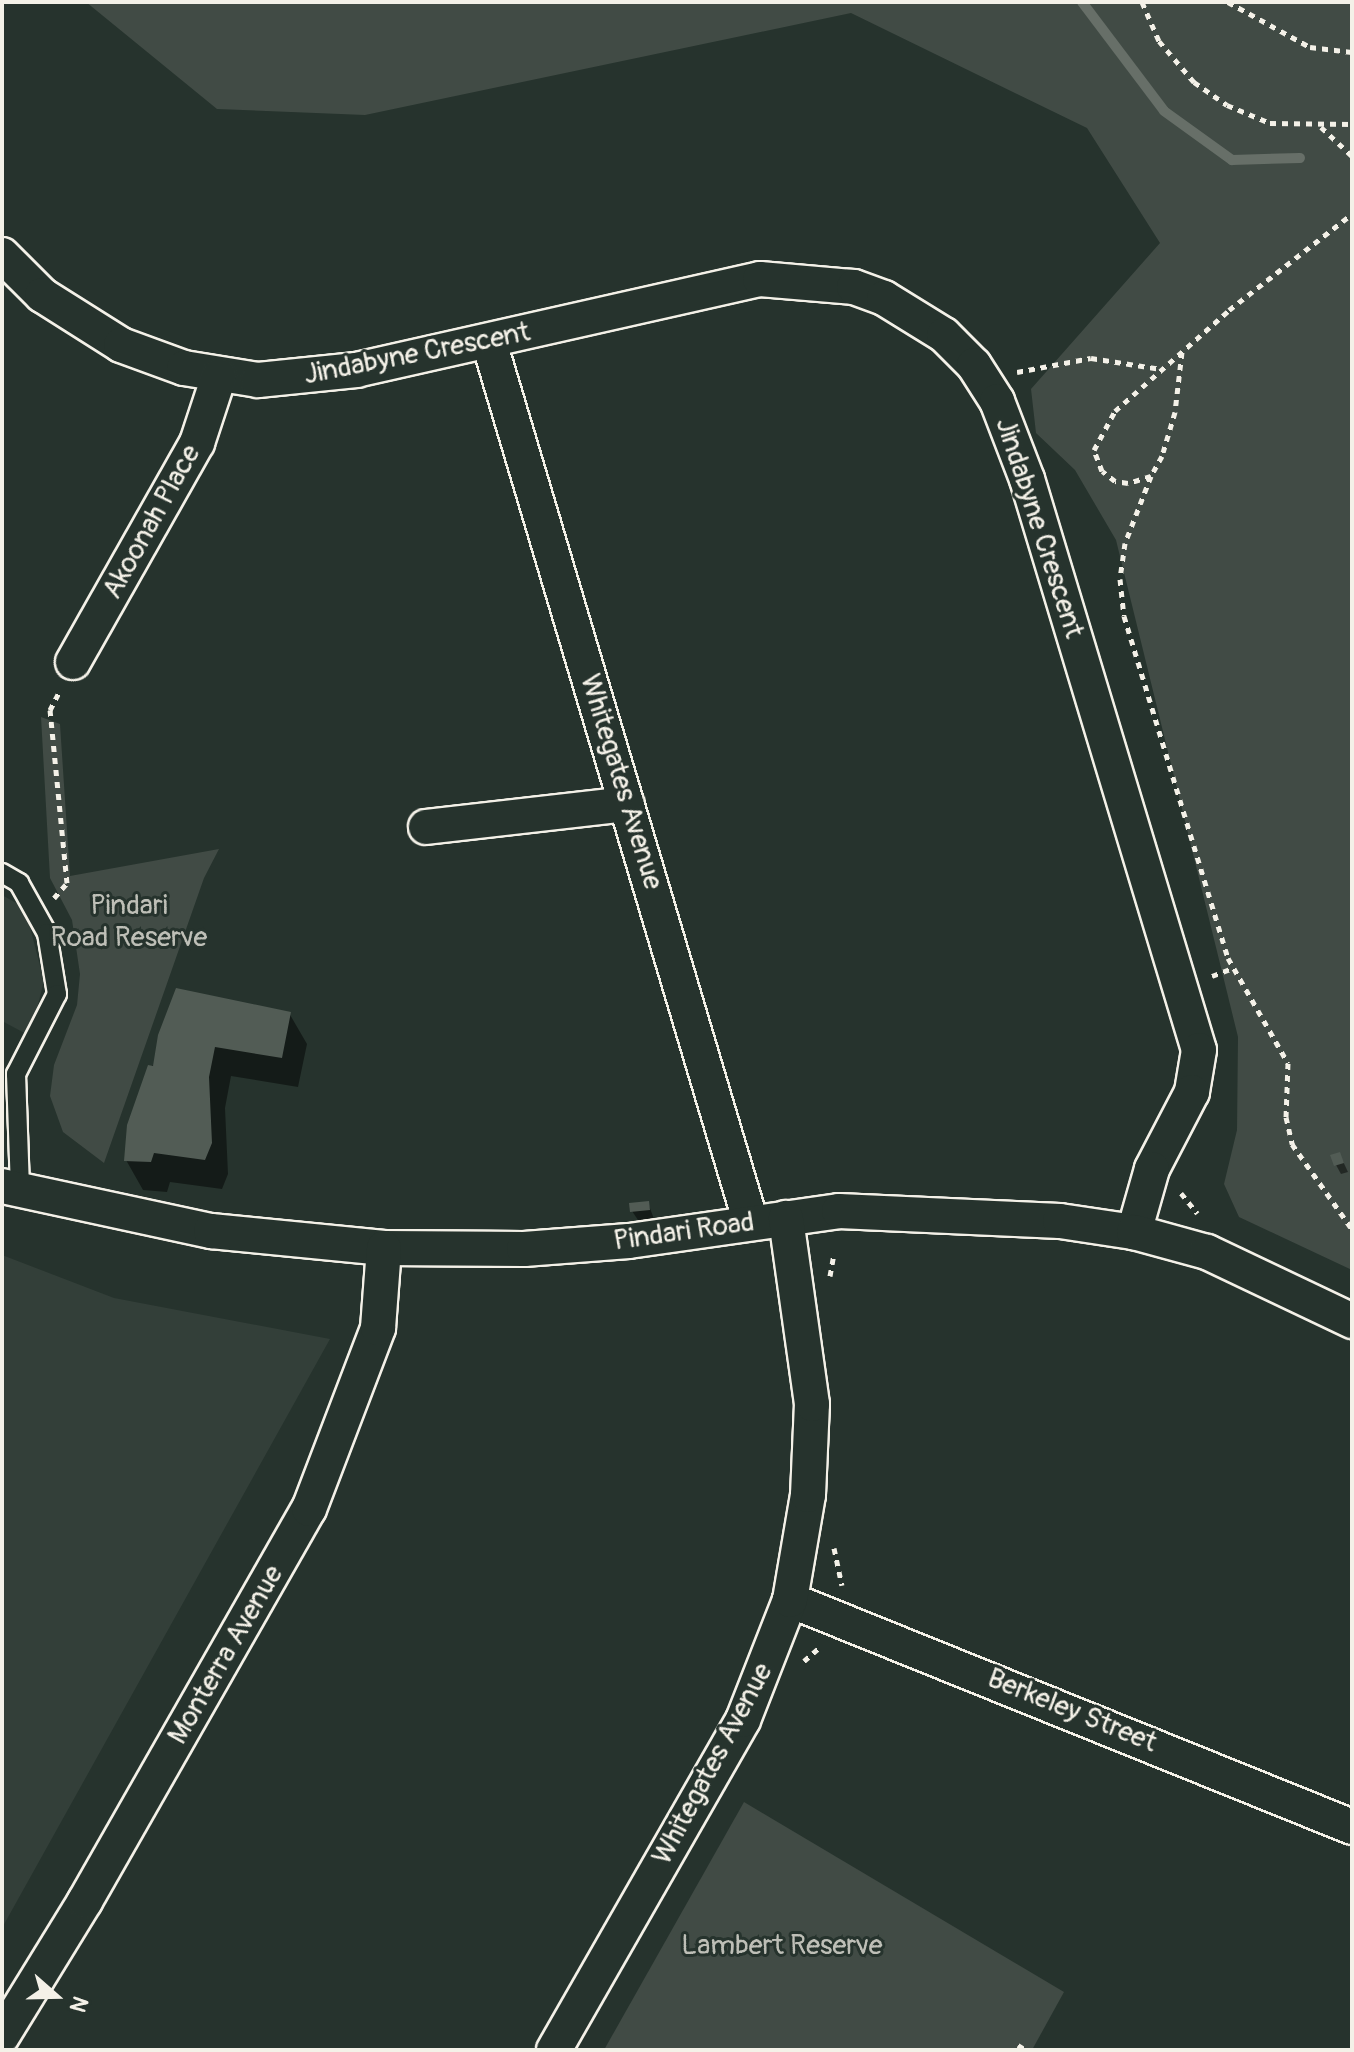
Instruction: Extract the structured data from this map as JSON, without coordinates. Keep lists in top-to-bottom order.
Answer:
{
  "streets": {
    "street": [
      "Jindabyne Crescent",
      "Akoonah Place",
      "Whitegates Avenue",
      "Pindari Road",
      "Monterra Avenue",
      "Berkeley Street"
    ]
  },
  "crossings": [
    ["Jindabyne Crescent", "Akoonah Place"],
    ["Jindabyne Crescent", "Whitegates Avenue"],
    ["Jindabyne Crescent", "Pindari Road"],
    ["Whitegates Avenue", "Pindari Road"],
    ["Whitegates Avenue", "Berkeley Street"],
    ["Pindari Road", "Monterra Avenue"]
  ],
  "parks": ["Pindari Road Reserve", "Lambert Reserve"],
  "north": "right"
}
